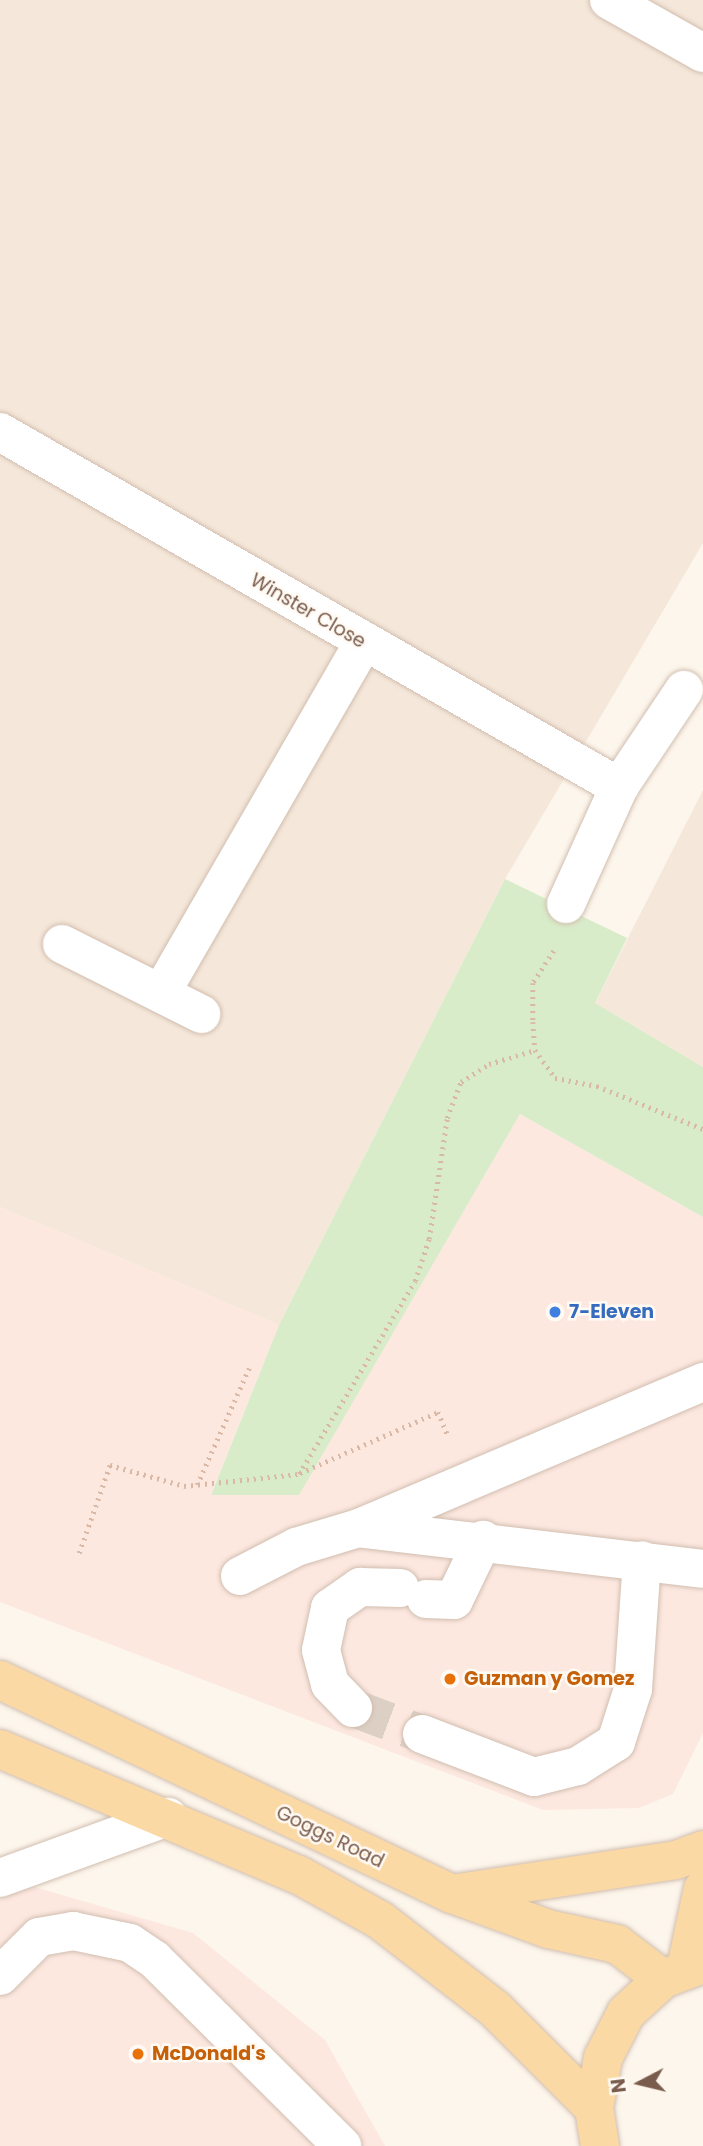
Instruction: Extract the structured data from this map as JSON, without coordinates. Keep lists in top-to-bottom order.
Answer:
{
  "streets": {
    "main road": ["Goggs Road"],
    "street": ["Winster Close"]
  },
  "places": ["7-Eleven", "Guzman y Gomez", "McDonald's"],
  "north": "left"
}
